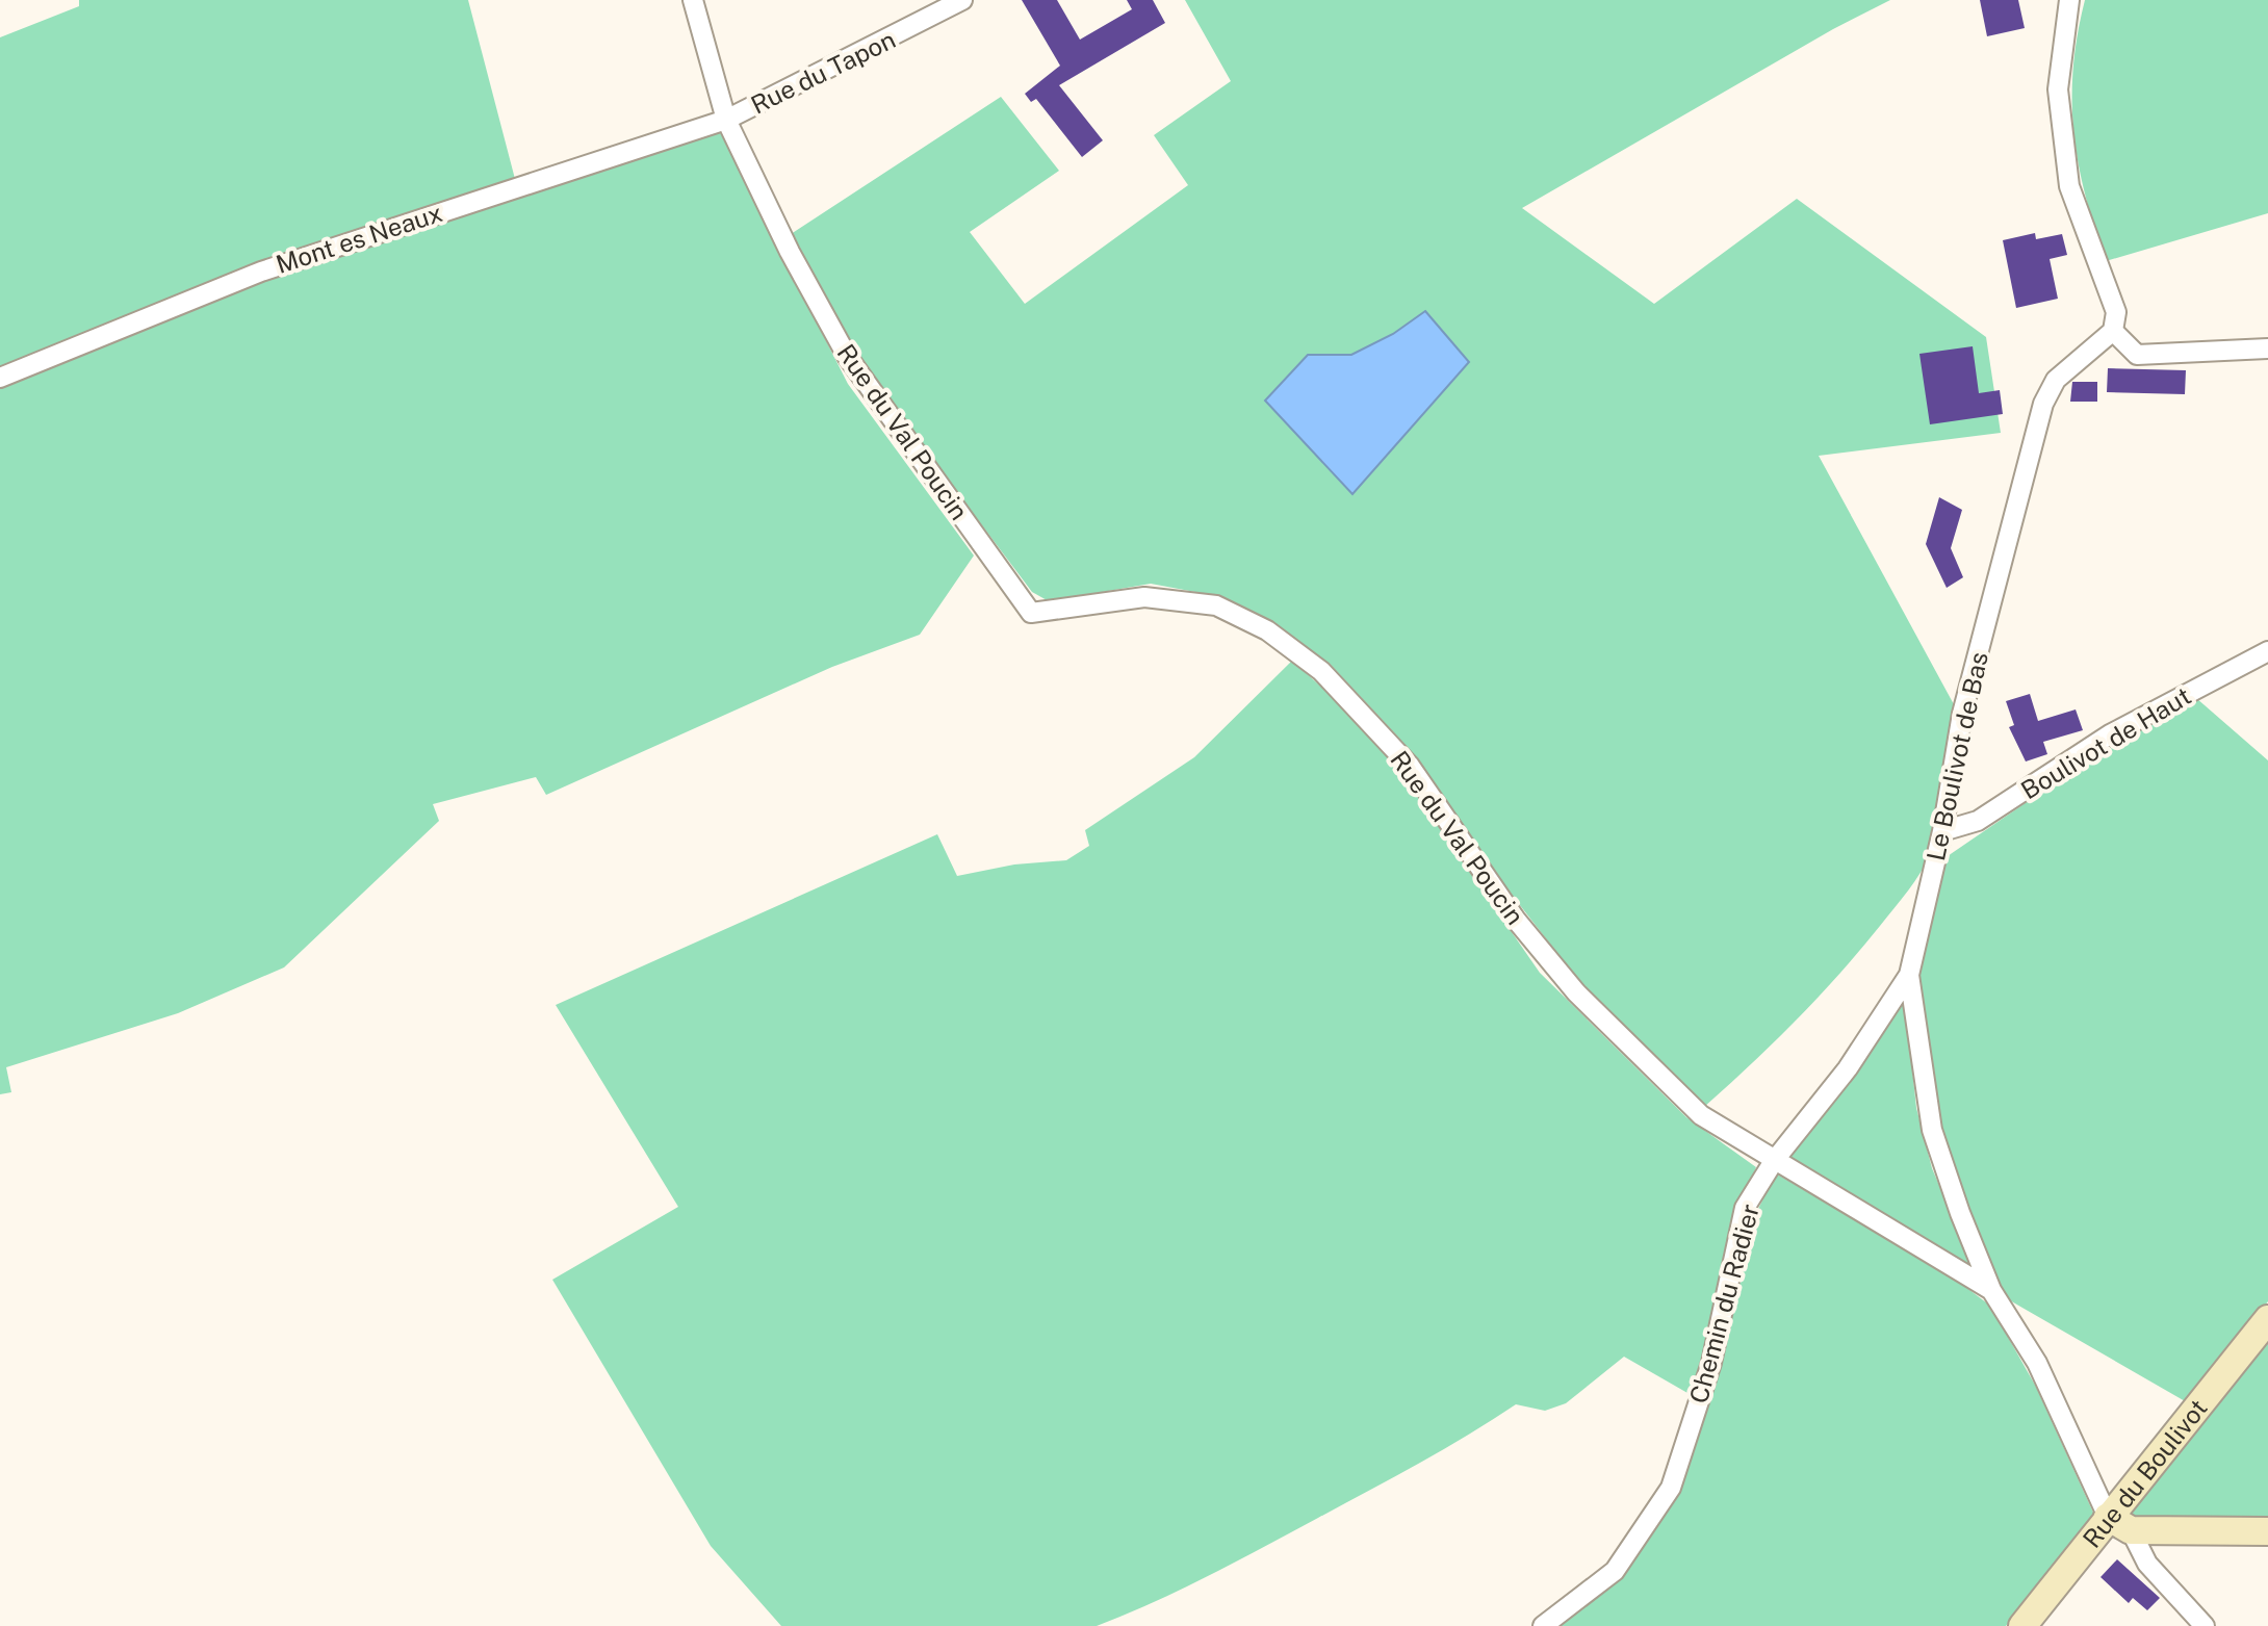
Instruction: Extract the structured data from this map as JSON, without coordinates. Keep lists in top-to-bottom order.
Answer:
{
  "streets": {
    "main road": ["Rue du Boulivot"],
    "street": [
      "Rue du Tapon",
      "Mont es Neaux",
      "Rue du Val Poucin",
      "Boulivot de Haut",
      "Le Boulivot de Bas",
      "Chemin du Radier"
    ]
  },
  "crossings": [
    ["Rue du Tapon", "Mont es Neaux"],
    ["Rue du Tapon", "Rue du Val Poucin"],
    ["Mont es Neaux", "Rue du Val Poucin"],
    ["Rue du Val Poucin", "Le Boulivot de Bas"],
    ["Rue du Val Poucin", "Chemin du Radier"],
    ["Boulivot de Haut", "Le Boulivot de Bas"],
    ["Le Boulivot de Bas", "Chemin du Radier"],
    ["Le Boulivot de Bas", "Rue du Boulivot"]
  ]
}
